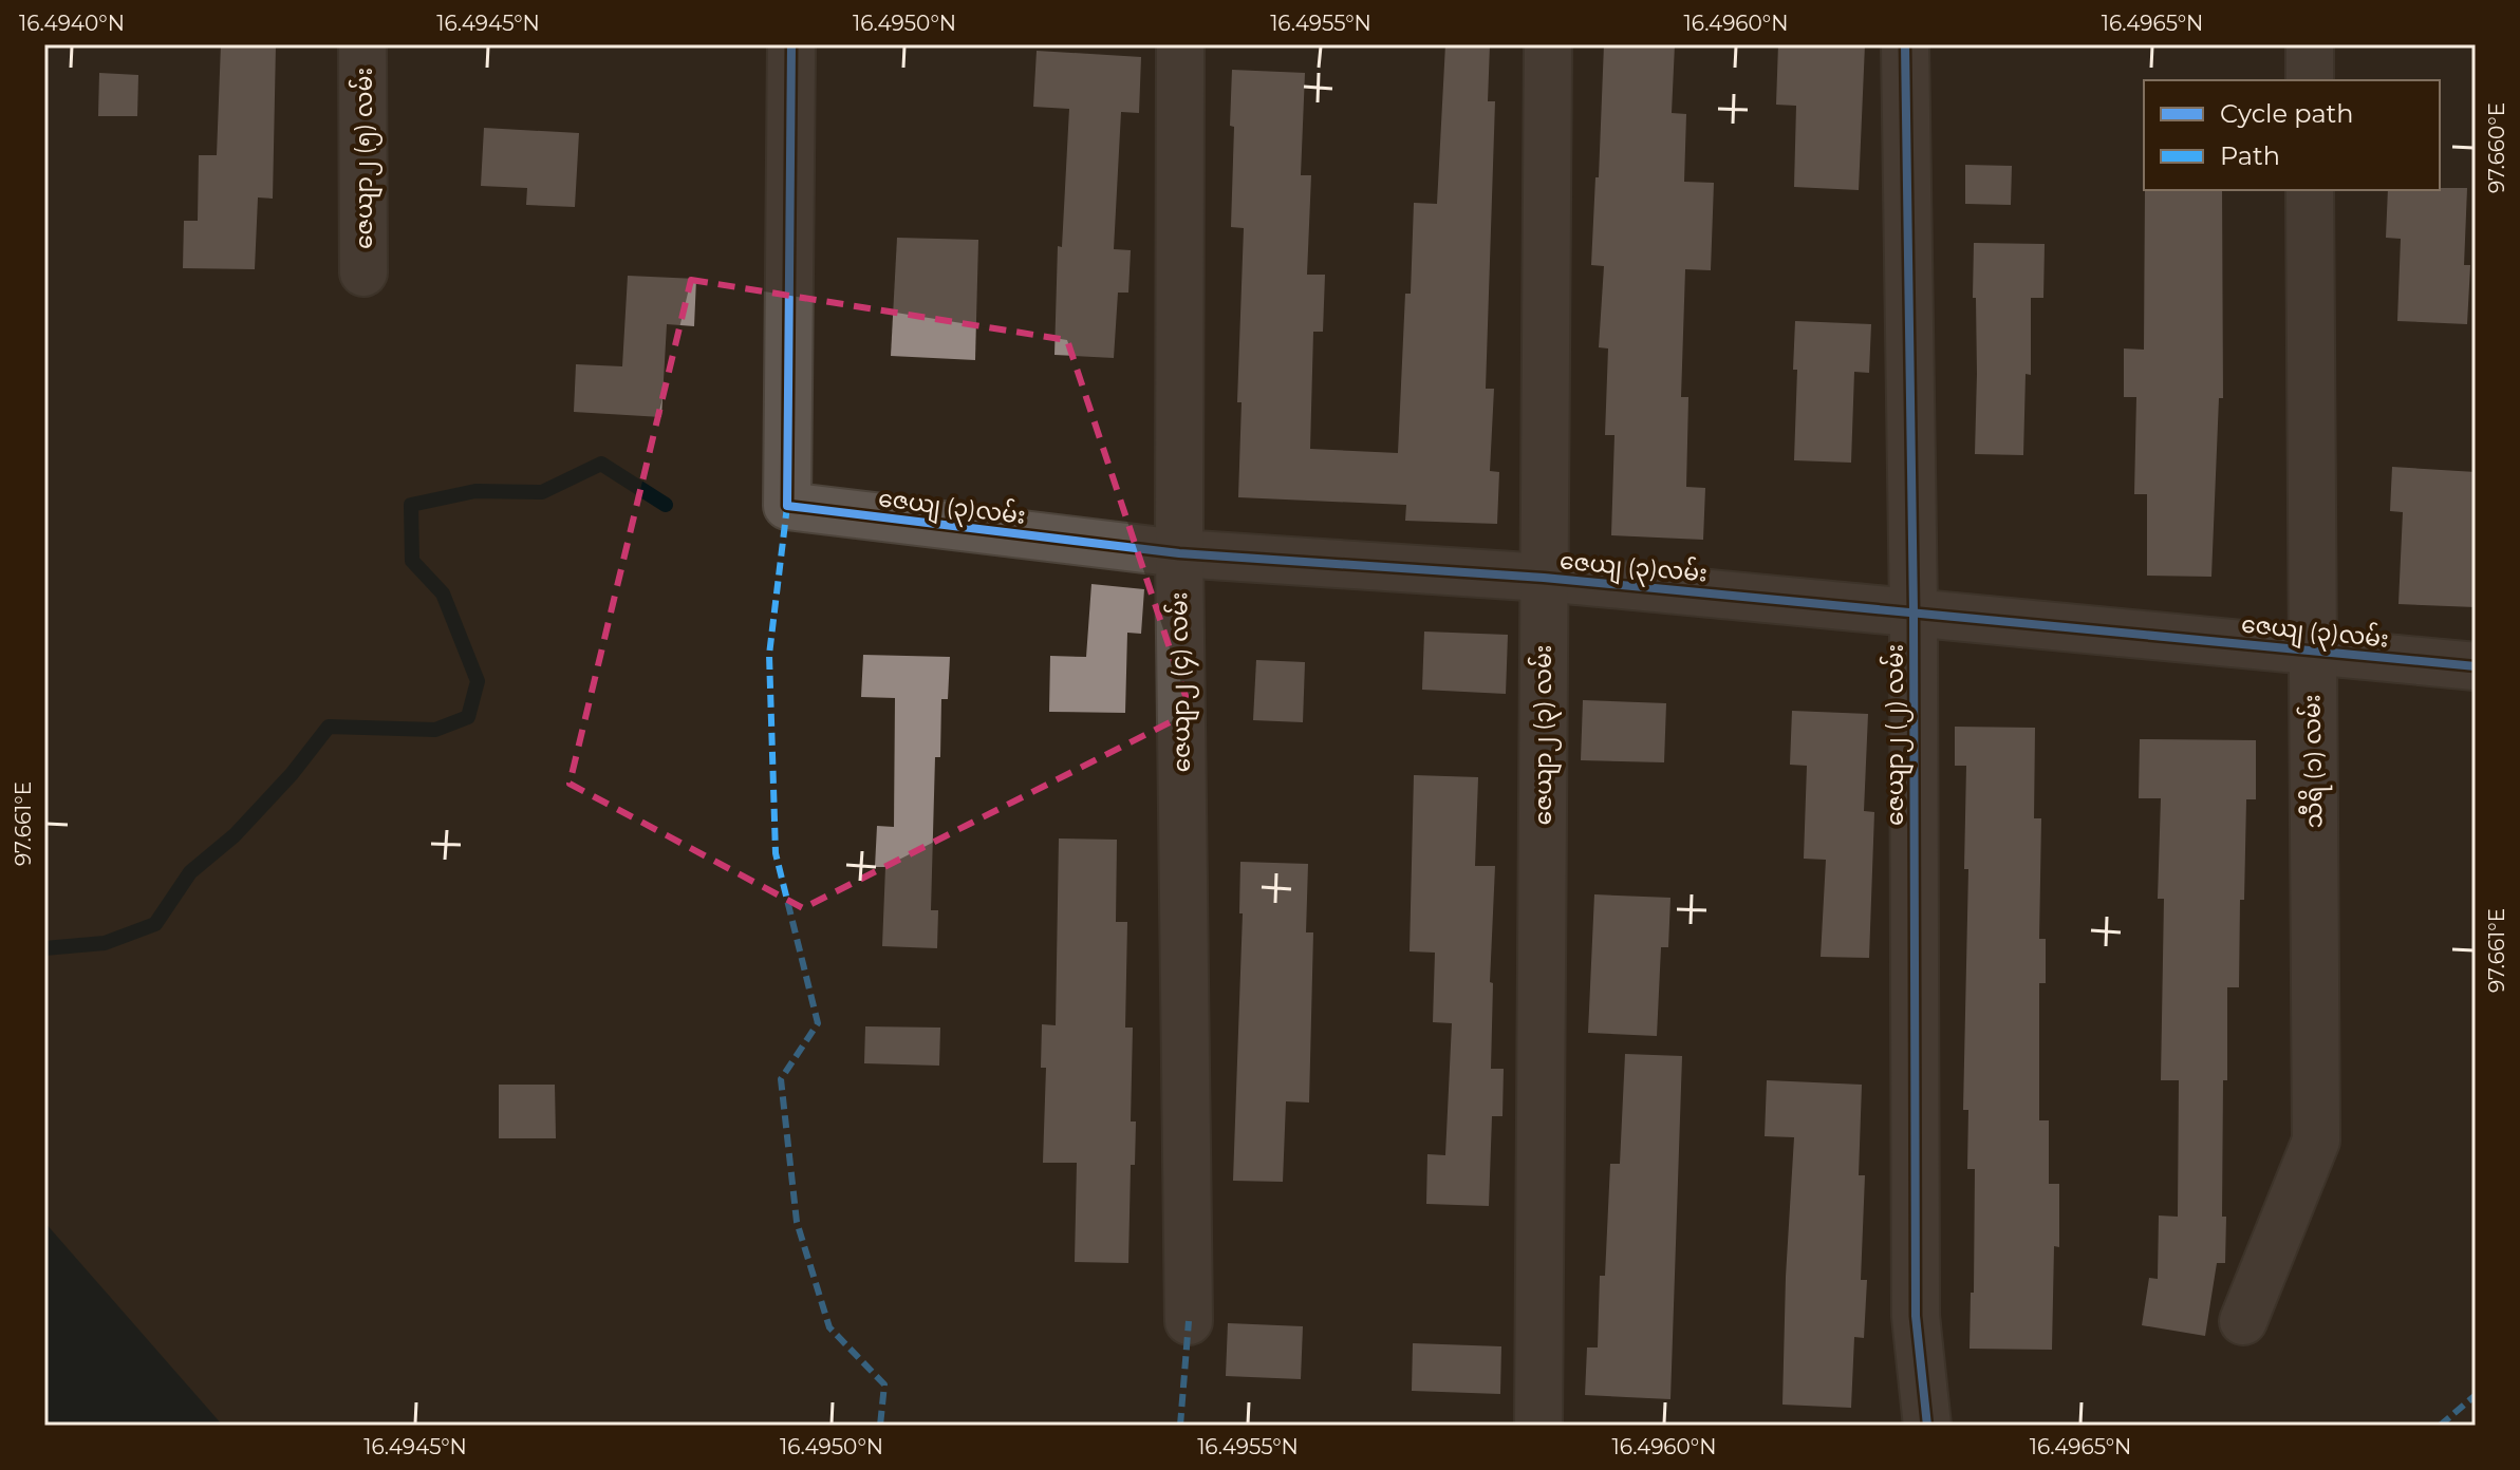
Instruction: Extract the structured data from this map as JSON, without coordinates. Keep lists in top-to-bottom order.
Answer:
{
  "streets": {
    "street": [
      "ဇေယျာ၂ (၅) လမ်း",
      "ဇေယျ (၃)လမ်း",
      "ဇေယျာ၂ (၄) လမ်း",
      "ဇေယျာ၂ (၃) လမ်း",
      "ဇေယျာ၂ (၂) လမ်း",
      "သီရိ (၁) လမ်း"
    ]
  },
  "crossings": [
    ["ဇေယျ (၃)လမ်း", "ဇေယျာ၂ (၄) လမ်း"],
    ["ဇေယျ (၃)လမ်း", "ဇေယျာ၂ (၃) လမ်း"],
    ["ဇေယျ (၃)လမ်း", "ဇေယျာ၂ (၂) လမ်း"],
    ["ဇေယျ (၃)လမ်း", "သီရိ (၁) လမ်း"]
  ],
  "legend": ["Cycle path", "Path"],
  "coordinates": [
    "16.4940°N",
    "16.4945°N",
    "16.4950°N",
    "16.4955°N",
    "16.4960°N",
    "16.4965°N",
    "97.660°E",
    "97.661°E"
  ]
}
